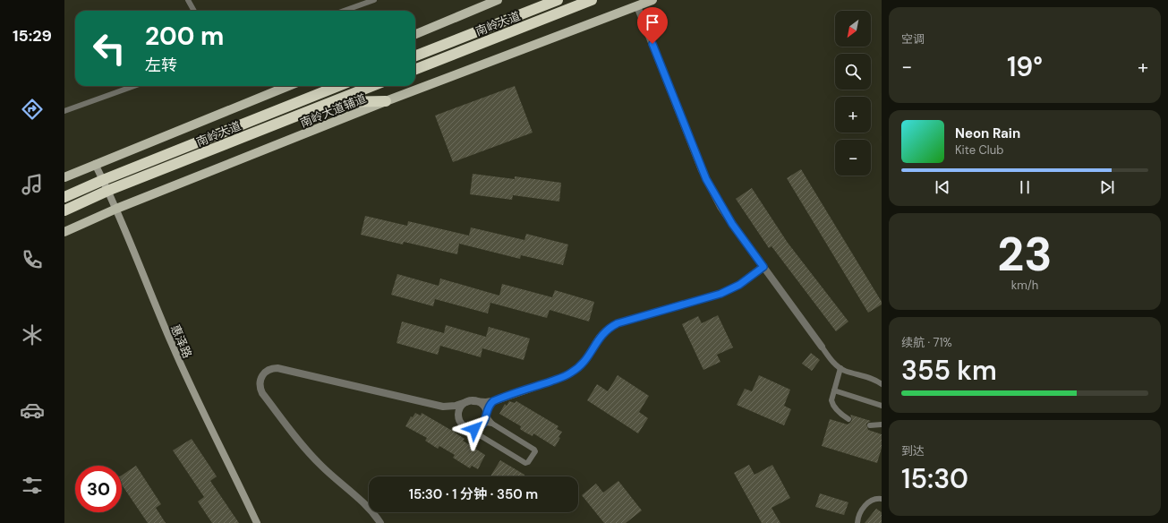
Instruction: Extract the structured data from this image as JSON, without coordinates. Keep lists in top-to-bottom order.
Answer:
{
  "streets": {
    "highway": ["南岭大道"],
    "main road": ["南岭大道辅道"],
    "street": ["惠泽路"]
  },
  "crossings": [
    ["南岭大道", "惠泽路"],
    ["南岭大道辅道", "惠泽路"]
  ],
  "north": "bottom left",
  "page": {
    "tabs": "15:29",
    "tile": [
      "空调",
      ["23", "km/h"],
      ["续航 · 71%", "355 km"],
      ["到达", "15:30"]
    ],
    "map_buttons": ["+", "−"],
    "turn": ["200 m", "左转"],
    "heat": ["−", "19°", "+"],
    "song": ["Neon Rain", "Kite Club"],
    "limit": "30",
    "trip": "15:30 · 1 分钟 · 350 m"
  }
}
